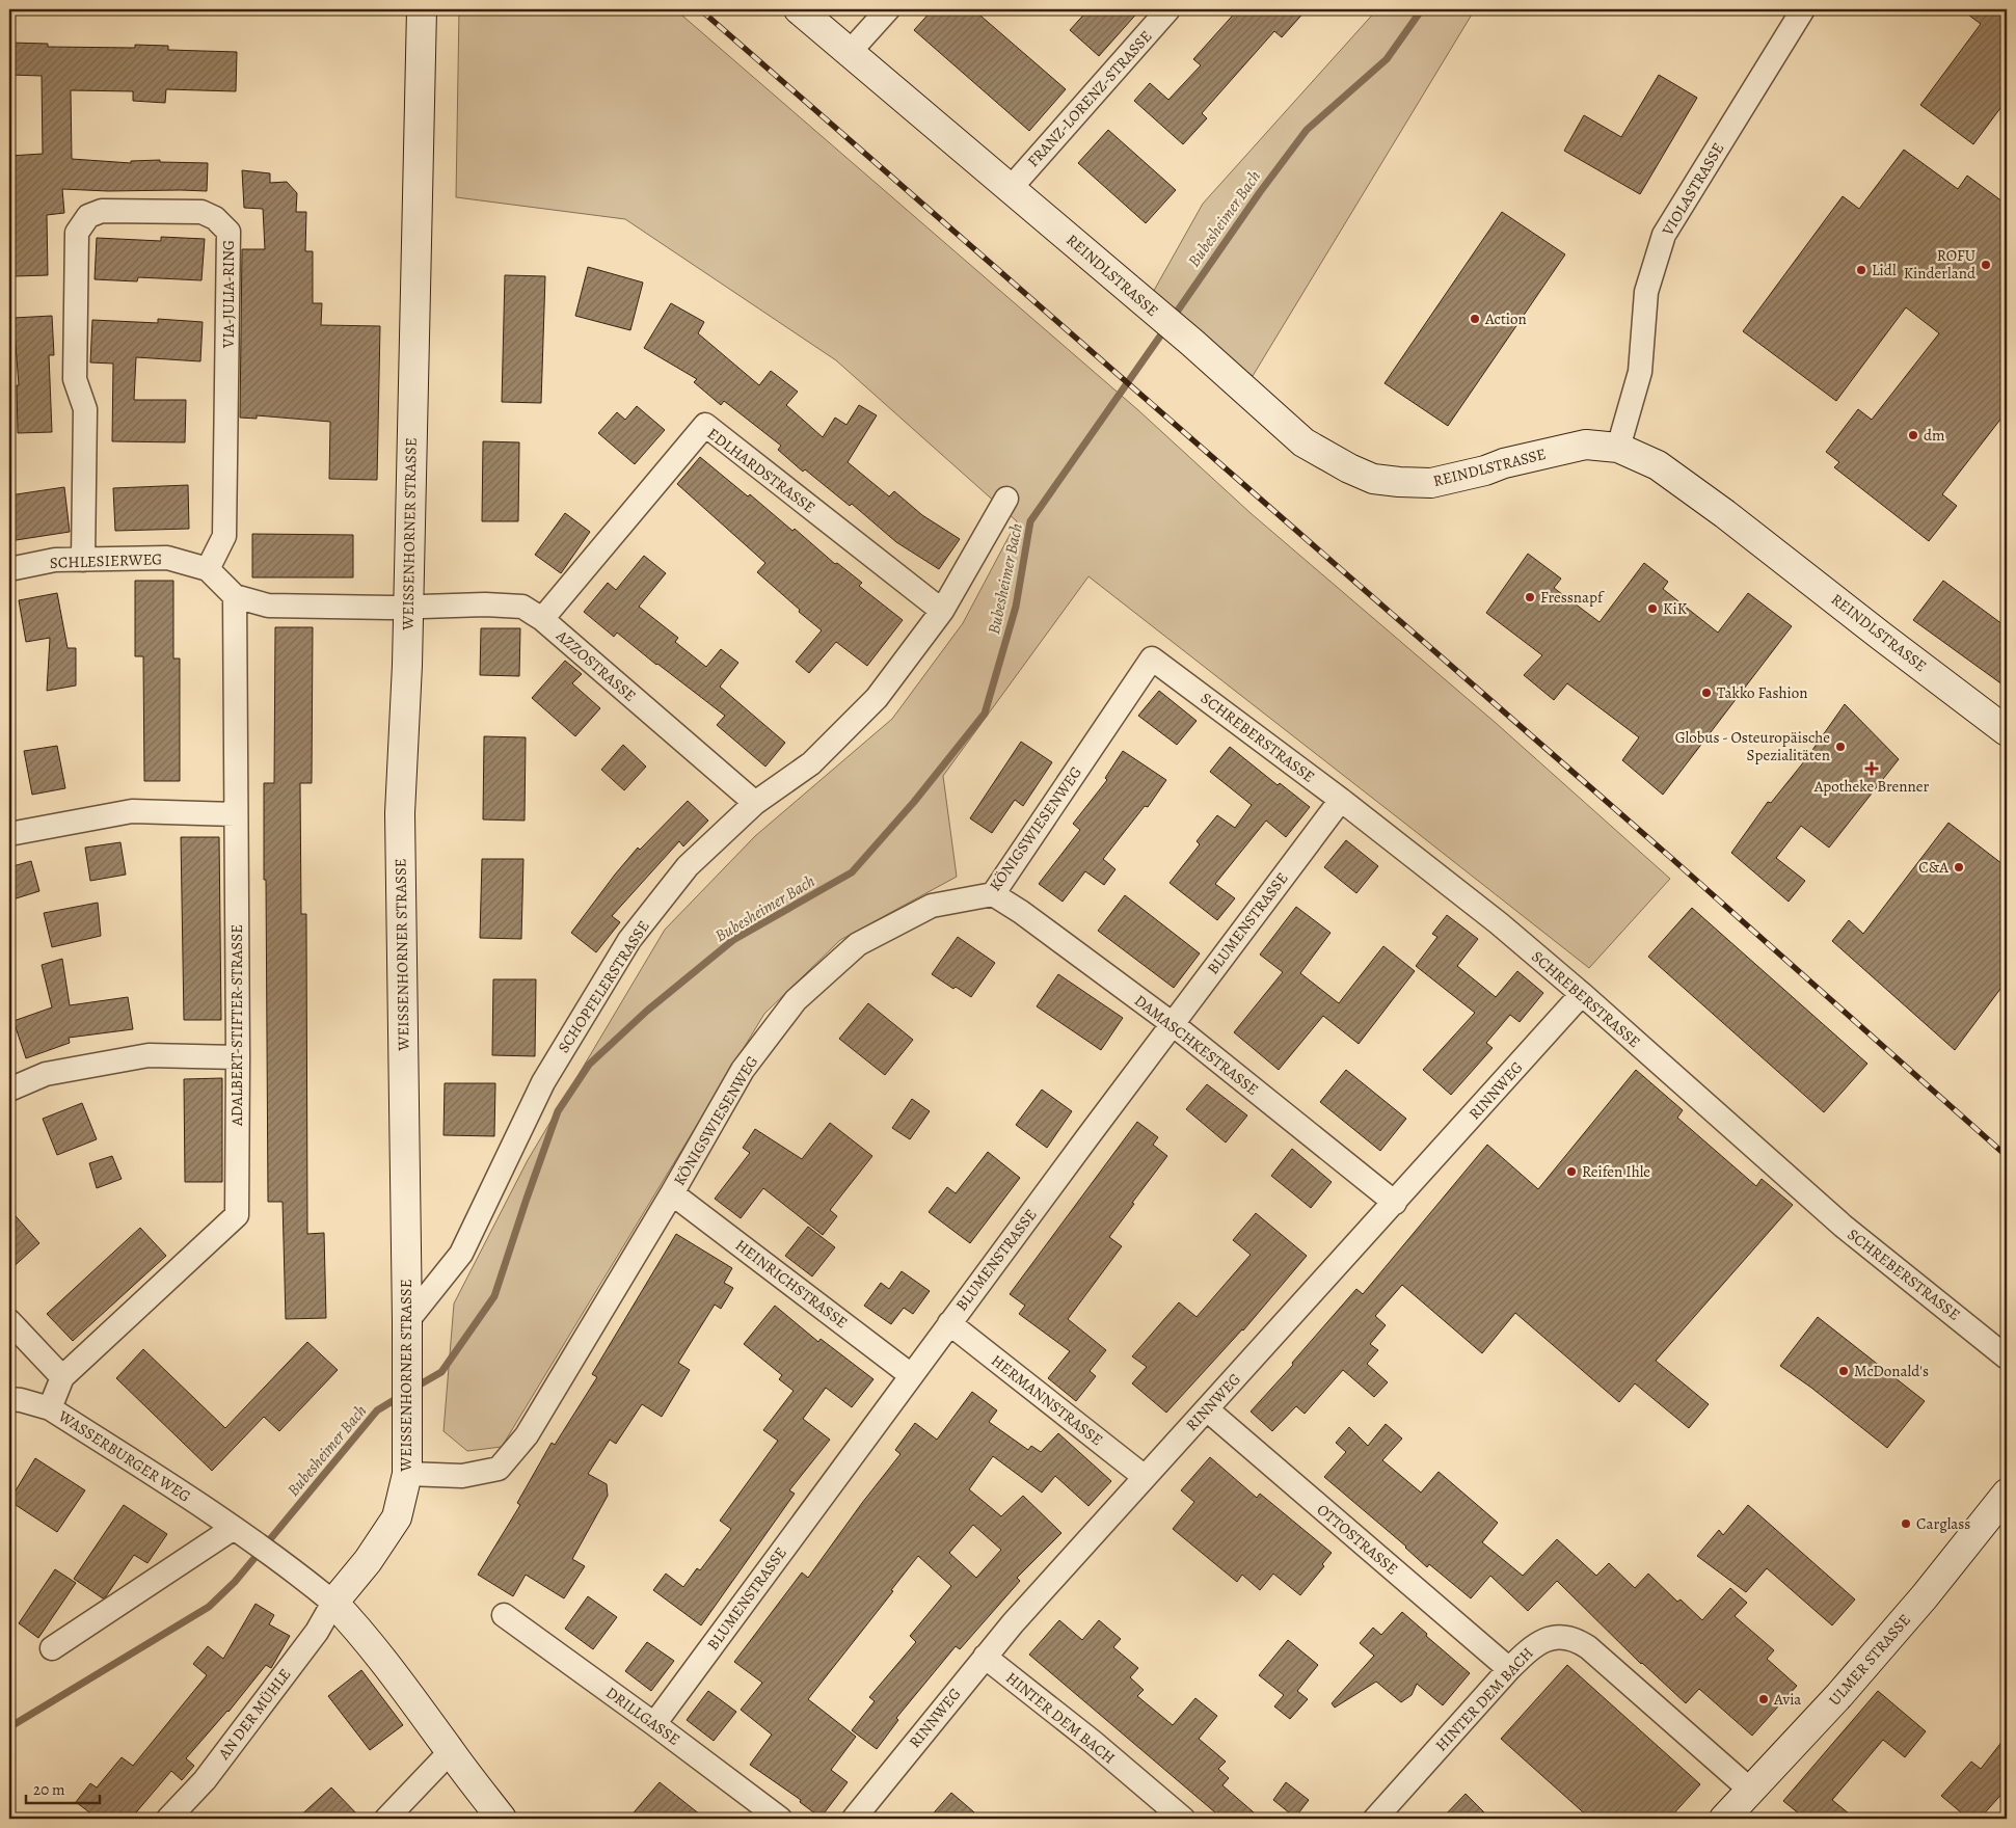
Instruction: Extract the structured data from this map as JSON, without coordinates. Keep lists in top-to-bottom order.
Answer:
{
  "streets": {
    "main road": ["REINDLSTRASSE", "WEISSENHORNER STRASSE", "ULMER STRASSE"],
    "street": [
      "FRANZ-LORENZ-STRASSE",
      "VIOLASTRASSE",
      "VIA-JULIA-RING",
      "EDLHARDSTRASSE",
      "SCHLESIERWEG",
      "AZZOSTRASSE",
      "SCHREBERSTRASSE",
      "KÖNIGSWIESENWEG",
      "BLUMENSTRASSE",
      "SCHOPFELERSTRASSE",
      "ADALBERT-STIFTER-STRASSE",
      "DAMASCHKESTRASSE",
      "RINNWEG",
      "HEINRICHSTRASSE",
      "HERMANNSTRASSE",
      "WASSERBURGER WEG",
      "OTTOSTRASSE",
      "HINTER DEM BACH",
      "AN DER MÜHLE",
      "DRILLGASSE"
    ]
  },
  "crossings": [
    ["FRANZ-LORENZ-STRASSE", "REINDLSTRASSE"],
    ["VIOLASTRASSE", "REINDLSTRASSE"],
    ["VIA-JULIA-RING", "SCHLESIERWEG"],
    ["EDLHARDSTRASSE", "AZZOSTRASSE"],
    ["EDLHARDSTRASSE", "SCHOPFELERSTRASSE"],
    ["WEISSENHORNER STRASSE", "SCHLESIERWEG"],
    ["WEISSENHORNER STRASSE", "AZZOSTRASSE"],
    ["WEISSENHORNER STRASSE", "KÖNIGSWIESENWEG"],
    ["WEISSENHORNER STRASSE", "SCHOPFELERSTRASSE"],
    ["WEISSENHORNER STRASSE", "WASSERBURGER WEG"],
    ["WEISSENHORNER STRASSE", "AN DER MÜHLE"],
    ["SCHLESIERWEG", "AZZOSTRASSE"],
    ["SCHLESIERWEG", "ADALBERT-STIFTER-STRASSE"],
    ["AZZOSTRASSE", "SCHOPFELERSTRASSE"],
    ["SCHREBERSTRASSE", "KÖNIGSWIESENWEG"],
    ["SCHREBERSTRASSE", "BLUMENSTRASSE"],
    ["SCHREBERSTRASSE", "RINNWEG"],
    ["KÖNIGSWIESENWEG", "DAMASCHKESTRASSE"],
    ["KÖNIGSWIESENWEG", "HEINRICHSTRASSE"],
    ["BLUMENSTRASSE", "DAMASCHKESTRASSE"],
    ["BLUMENSTRASSE", "HEINRICHSTRASSE"],
    ["BLUMENSTRASSE", "HERMANNSTRASSE"],
    ["BLUMENSTRASSE", "DRILLGASSE"],
    ["DAMASCHKESTRASSE", "RINNWEG"],
    ["RINNWEG", "HERMANNSTRASSE"],
    ["RINNWEG", "OTTOSTRASSE"],
    ["RINNWEG", "HINTER DEM BACH"],
    ["WASSERBURGER WEG", "AN DER MÜHLE"],
    ["OTTOSTRASSE", "HINTER DEM BACH"],
    ["ULMER STRASSE", "HINTER DEM BACH"]
  ],
  "water": ["Bubesheimer Bach"],
  "places": {
    "other": [
      "ROFU Kinderland",
      "Lidl",
      "Action",
      "dm",
      "Fressnapf",
      "KiK",
      "Takko Fashion",
      "Globus - Osteuropäische Spezialitäten",
      "C&A",
      "Reifen Ihle",
      "McDonald's",
      "Carglass",
      "Avia"
    ],
    "health": ["Apotheke Brenner"]
  },
  "scale_bar": "20 m"
}
